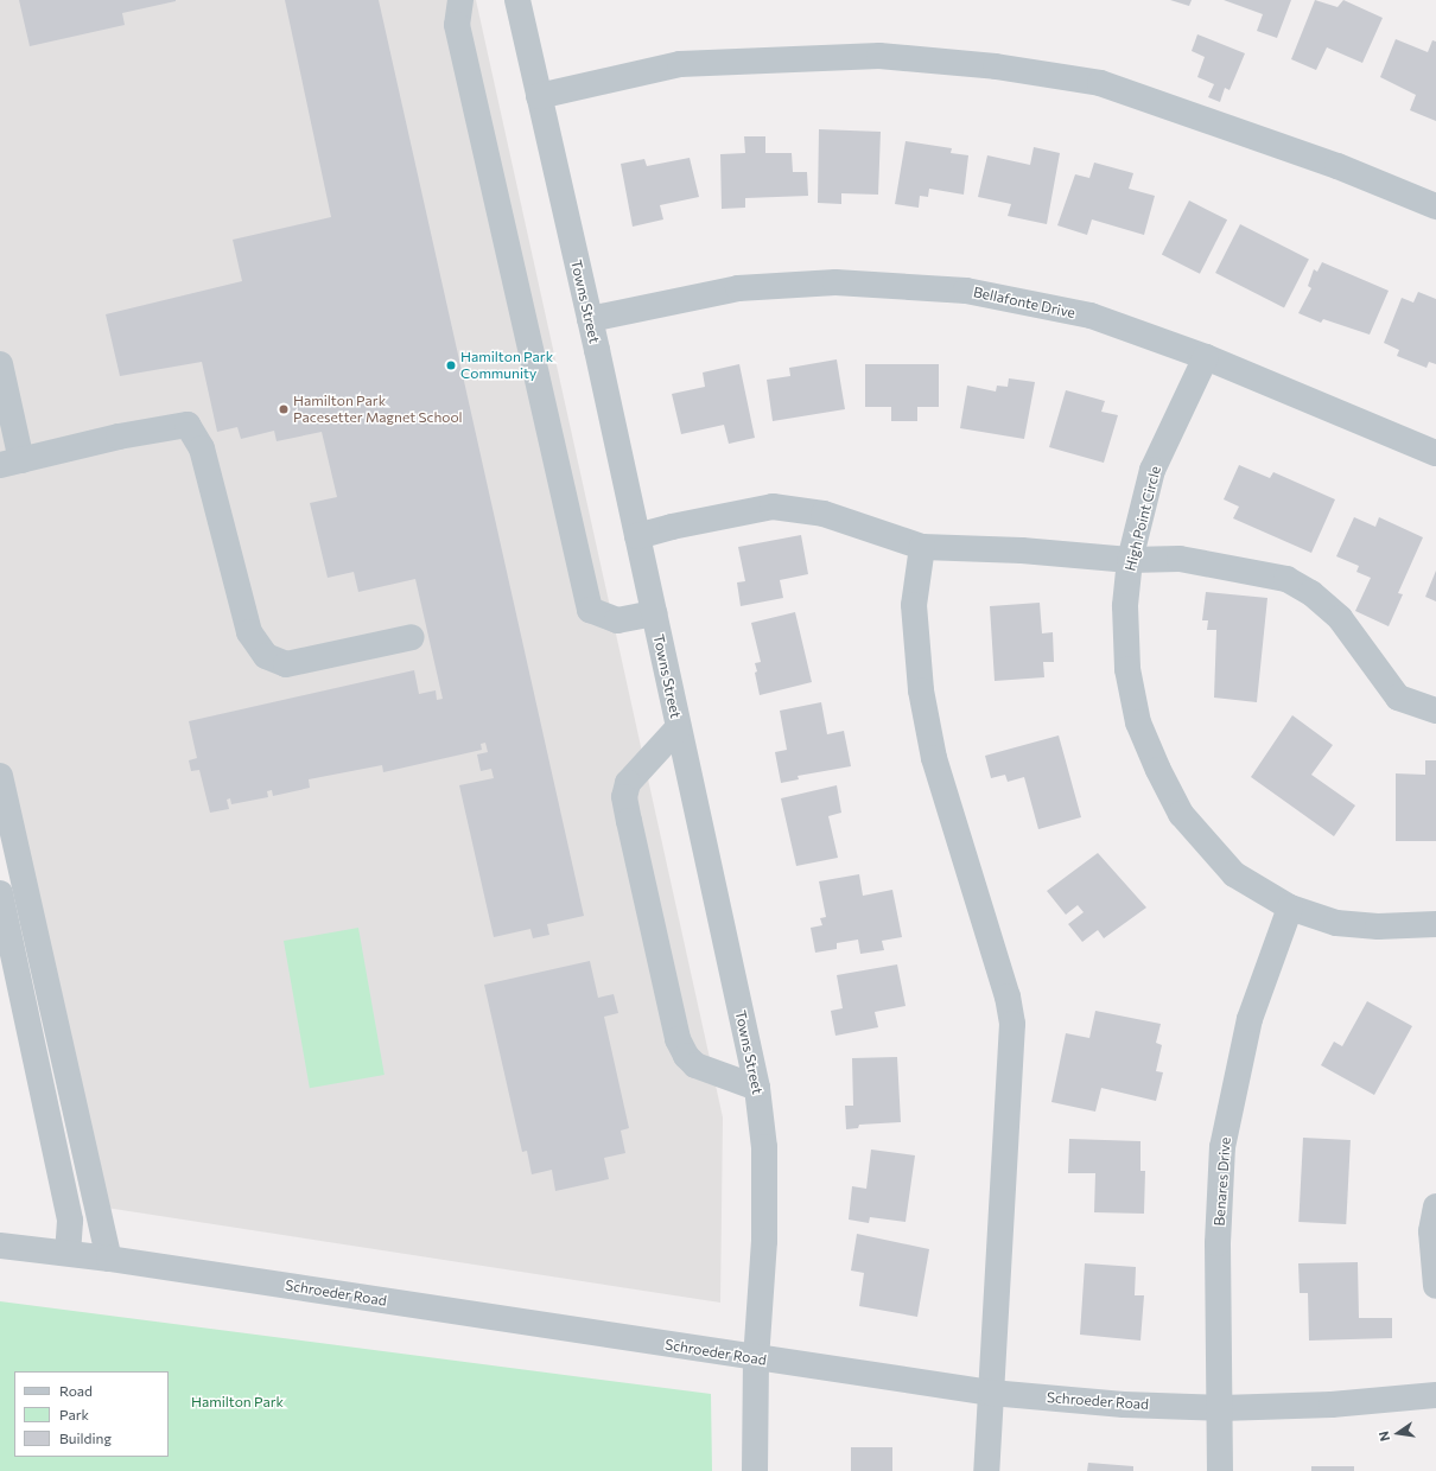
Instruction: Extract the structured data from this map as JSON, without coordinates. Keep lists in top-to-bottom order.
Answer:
{
  "streets": {
    "street": [
      "Towns Street",
      "Bellafonte Drive",
      "High Point Circle",
      "Benares Drive",
      "Schroeder Road"
    ]
  },
  "crossings": [
    ["Towns Street", "Bellafonte Drive"],
    ["Towns Street", "Schroeder Road"],
    ["Bellafonte Drive", "High Point Circle"],
    ["High Point Circle", "Benares Drive"],
    ["Benares Drive", "Schroeder Road"]
  ],
  "parks": ["Hamilton Park"],
  "places": ["Hamilton Park Community", "Hamilton Park Pacesetter Magnet School"],
  "legend": ["Road", "Park", "Building"],
  "north": "left"
}
